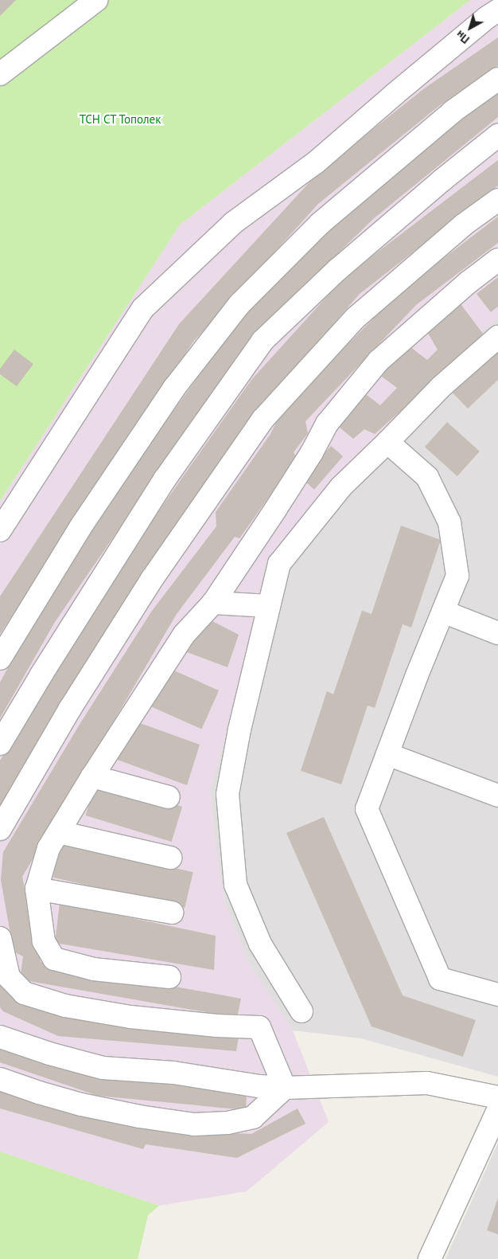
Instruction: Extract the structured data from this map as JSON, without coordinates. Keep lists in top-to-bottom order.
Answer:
{
  "parks": ["ТСН СТ Тополек"],
  "north": "bottom left"
}
